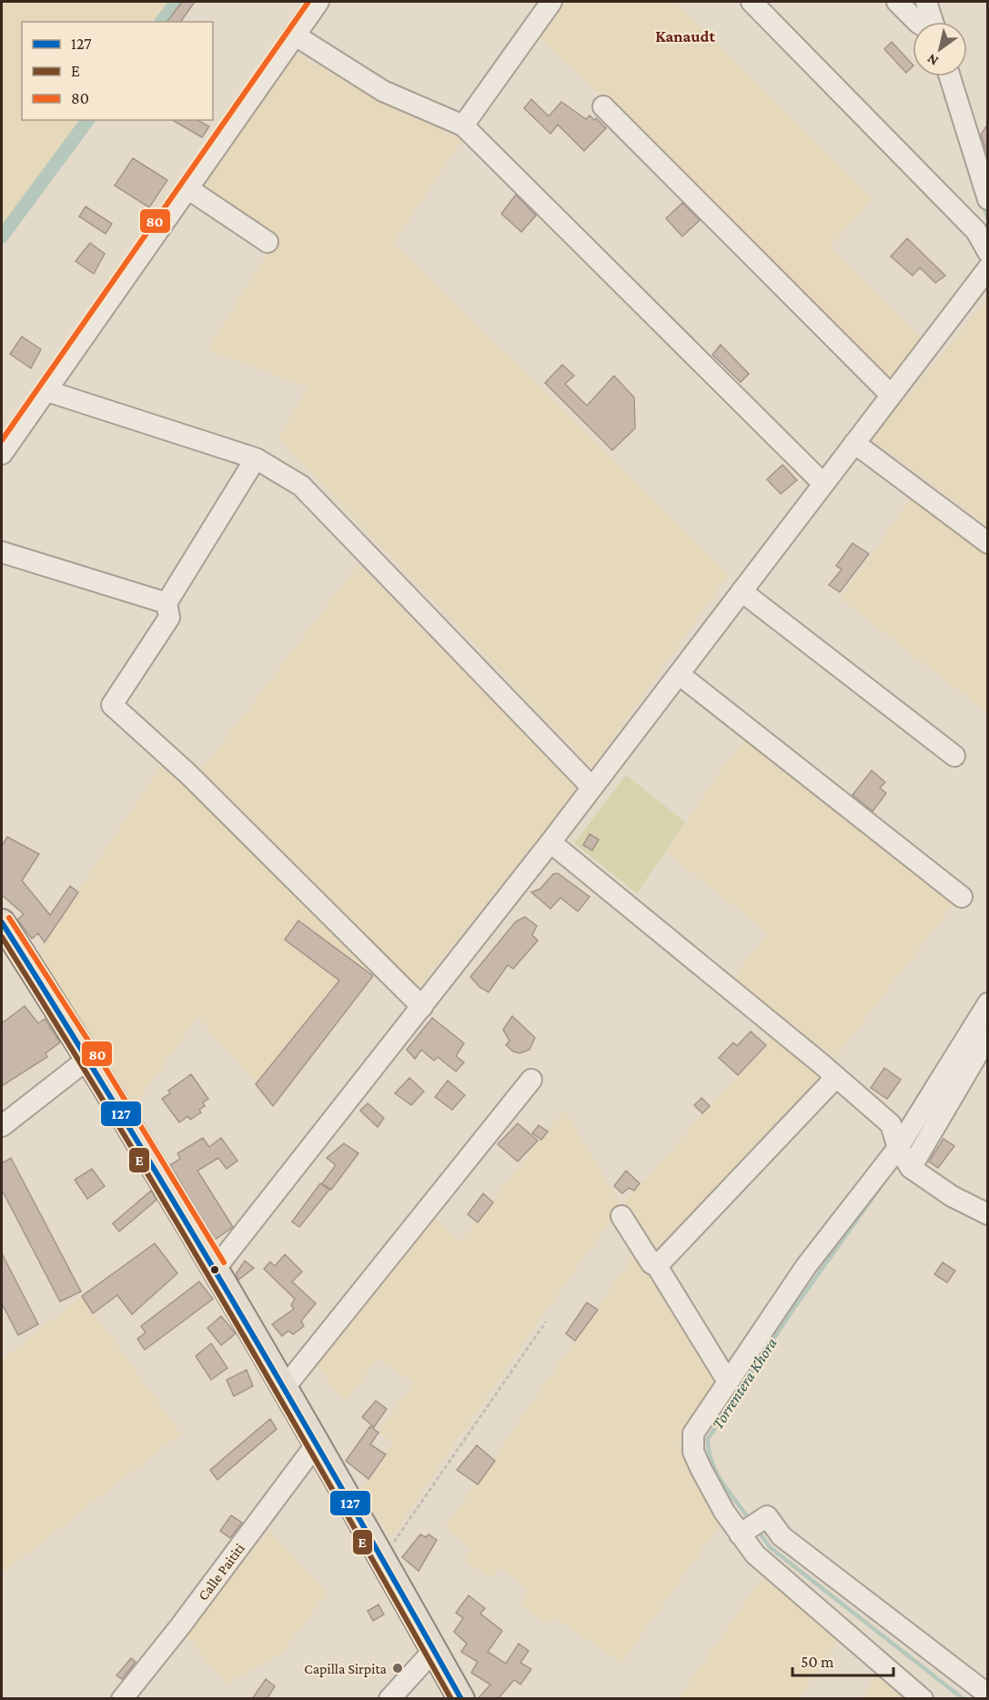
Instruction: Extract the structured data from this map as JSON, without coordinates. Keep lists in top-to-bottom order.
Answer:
{
  "streets": {
    "street": ["Calle Paititi"]
  },
  "districts": ["Kanaudt"],
  "water": ["Torrentera Khora"],
  "places": ["Capilla Sirpita"],
  "lines": ["transit line 80", "transit line 127", "transit line E"],
  "legend": ["127", "E", "80"],
  "scale_bar": "50 m",
  "north": "bottom left"
}
